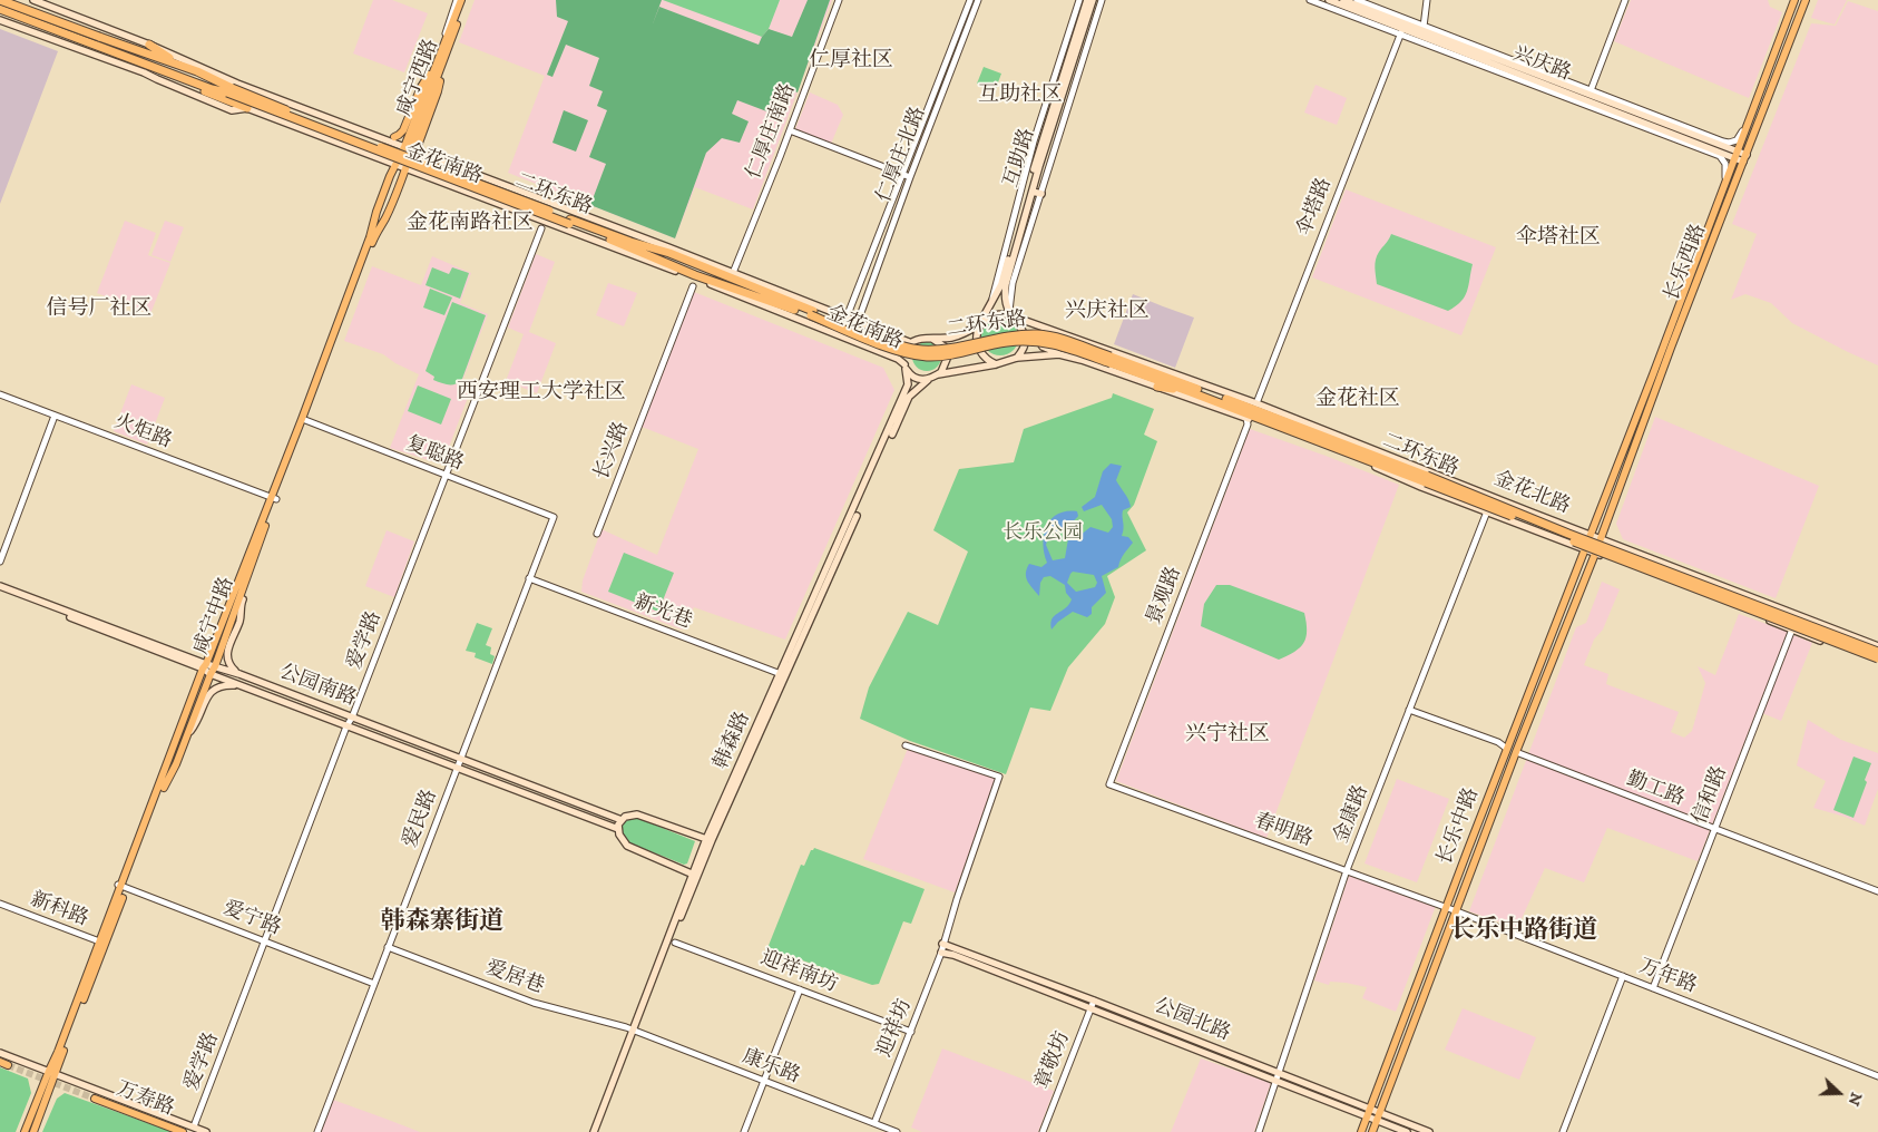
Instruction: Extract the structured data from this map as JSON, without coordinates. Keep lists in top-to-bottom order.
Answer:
{
  "streets": {
    "highway": ["二环东路"],
    "main road": [
      "兴庆路",
      "咸宁西路",
      "互助路",
      "金花南路",
      "长乐西路",
      "金花北路",
      "咸宁中路",
      "公园南路",
      "韩森路",
      "长乐中路",
      "公园北路",
      "万寿路"
    ],
    "street": [
      "仁厚庄南路",
      "仁厚庄北路",
      "伞塔路",
      "火炬路",
      "长兴路",
      "复聪路",
      "景观路",
      "新光巷",
      "爱学路",
      "勤工路",
      "信和路",
      "金康路",
      "爱民路",
      "春明路",
      "新科路",
      "爱宁路",
      "迎祥南坊",
      "万年路",
      "爱居巷",
      "迎祥坊",
      "章敬坊",
      "康乐路"
    ]
  },
  "crossings": [
    ["兴庆路", "伞塔路"],
    ["兴庆路", "长乐西路"],
    ["咸宁西路", "金花南路"],
    ["咸宁西路", "咸宁中路"],
    ["仁厚庄南路", "金花南路"],
    ["仁厚庄北路", "金花南路"],
    ["互助路", "金花北路"],
    ["金花南路", "二环东路"],
    ["金花南路", "咸宁中路"],
    ["金花南路", "韩森路"],
    ["二环东路", "金花北路"],
    ["伞塔路", "金花北路"],
    ["长乐西路", "金花北路"],
    ["长乐西路", "长乐中路"],
    ["火炬路", "咸宁中路"],
    ["复聪路", "咸宁中路"],
    ["复聪路", "爱学路"],
    ["复聪路", "爱民路"],
    ["金花北路", "景观路"],
    ["金花北路", "信和路"],
    ["金花北路", "金康路"],
    ["金花北路", "长乐中路"],
    ["景观路", "春明路"],
    ["新光巷", "韩森路"],
    ["新光巷", "爱民路"],
    ["咸宁中路", "公园南路"],
    ["咸宁中路", "新科路"],
    ["咸宁中路", "爱宁路"],
    ["爱学路", "公园南路"],
    ["爱学路", "爱宁路"],
    ["公园南路", "爱民路"],
    ["韩森路", "爱居巷"],
    ["韩森路", "康乐路"],
    ["勤工路", "信和路"],
    ["勤工路", "长乐中路"],
    ["信和路", "万年路"],
    ["金康路", "春明路"],
    ["金康路", "公园北路"],
    ["爱民路", "爱宁路"],
    ["爱民路", "爱居巷"],
    ["长乐中路", "春明路"],
    ["长乐中路", "万年路"],
    ["长乐中路", "公园北路"],
    ["春明路", "万年路"],
    ["迎祥南坊", "迎祥坊"],
    ["爱居巷", "康乐路"],
    ["公园北路", "迎祥坊"],
    ["公园北路", "章敬坊"],
    ["迎祥坊", "康乐路"]
  ],
  "districts": [
    "仁厚社区",
    "互助社区",
    "金花南路社区",
    "伞塔社区",
    "信号厂社区",
    "兴庆社区",
    "西安理工大学社区",
    "金花社区",
    "兴宁社区",
    "韩森寨街道",
    "长乐中路街道"
  ],
  "parks": ["长乐公园"],
  "north": "right"
}
